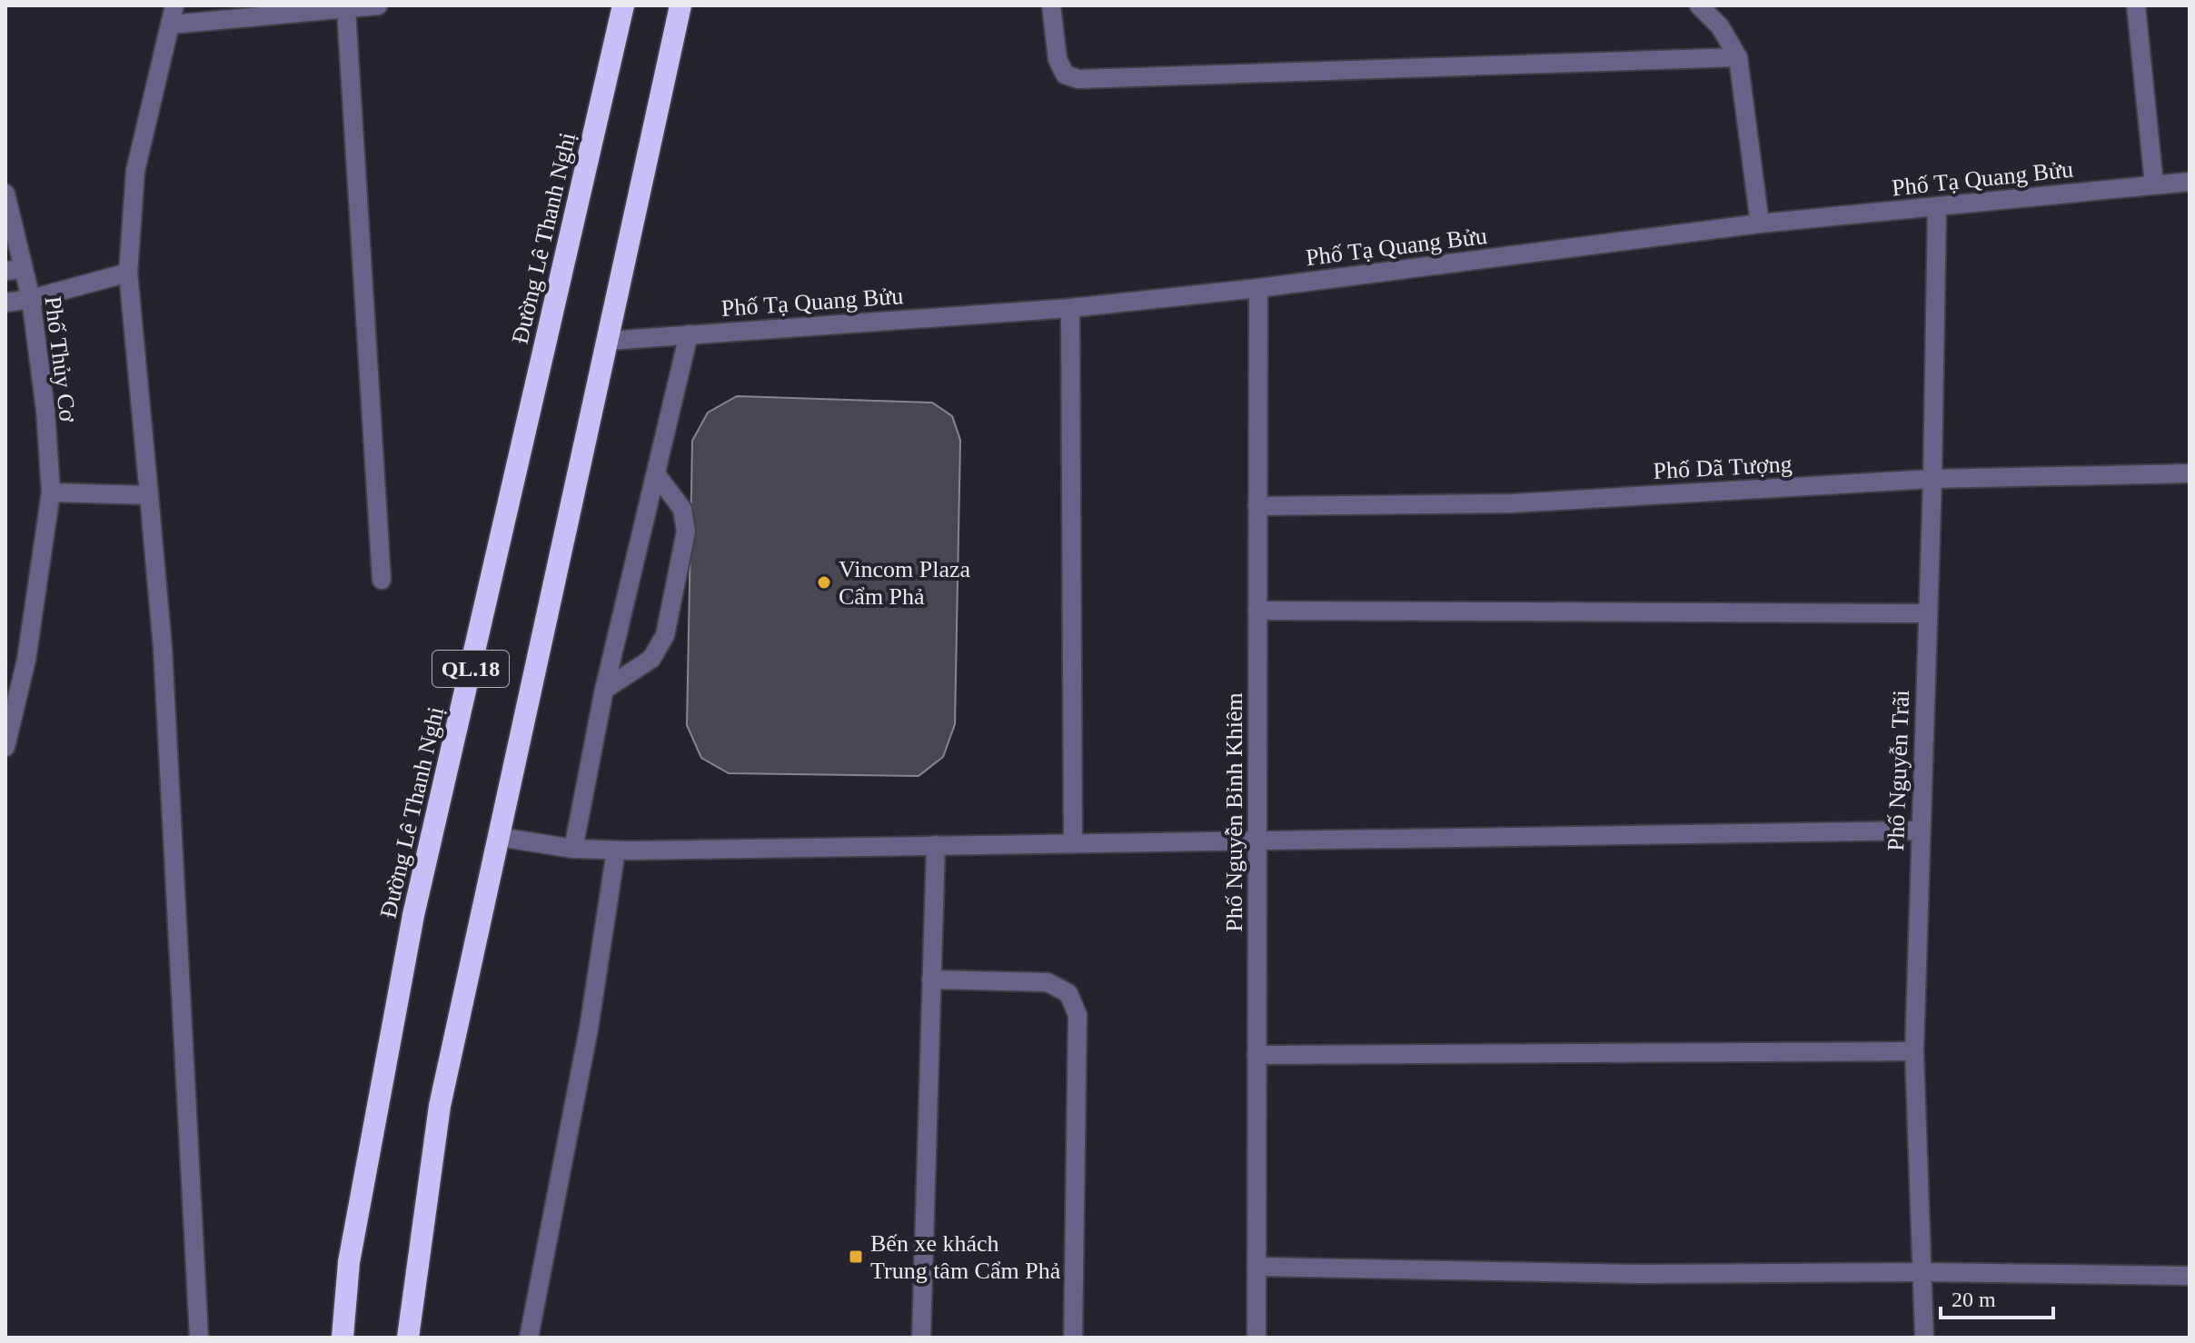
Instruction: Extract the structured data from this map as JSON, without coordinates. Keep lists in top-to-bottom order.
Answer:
{
  "streets": {
    "highway": ["Đường Lê Thanh Nghị", "QL.18"],
    "street": [
      "Phố Tạ Quang Bửu",
      "Phố Thủy Cơ",
      "Phố Dã Tượng",
      "Phố Nguyễn Trãi",
      "Phố Nguyễn Bỉnh Khiêm"
    ]
  },
  "crossings": [
    ["Phố Tạ Quang Bửu", "QL.18"],
    ["Phố Tạ Quang Bửu", "Phố Nguyễn Trãi"],
    ["Phố Tạ Quang Bửu", "Phố Nguyễn Bỉnh Khiêm"],
    ["Phố Dã Tượng", "Phố Nguyễn Trãi"],
    ["Phố Dã Tượng", "Phố Nguyễn Bỉnh Khiêm"]
  ],
  "places": {
    "other": ["Vincom Plaza Cẩm Phả"],
    "transit": ["Bến xe khách Trung tâm Cẩm Phả"]
  },
  "scale_bar": "20 m"
}
